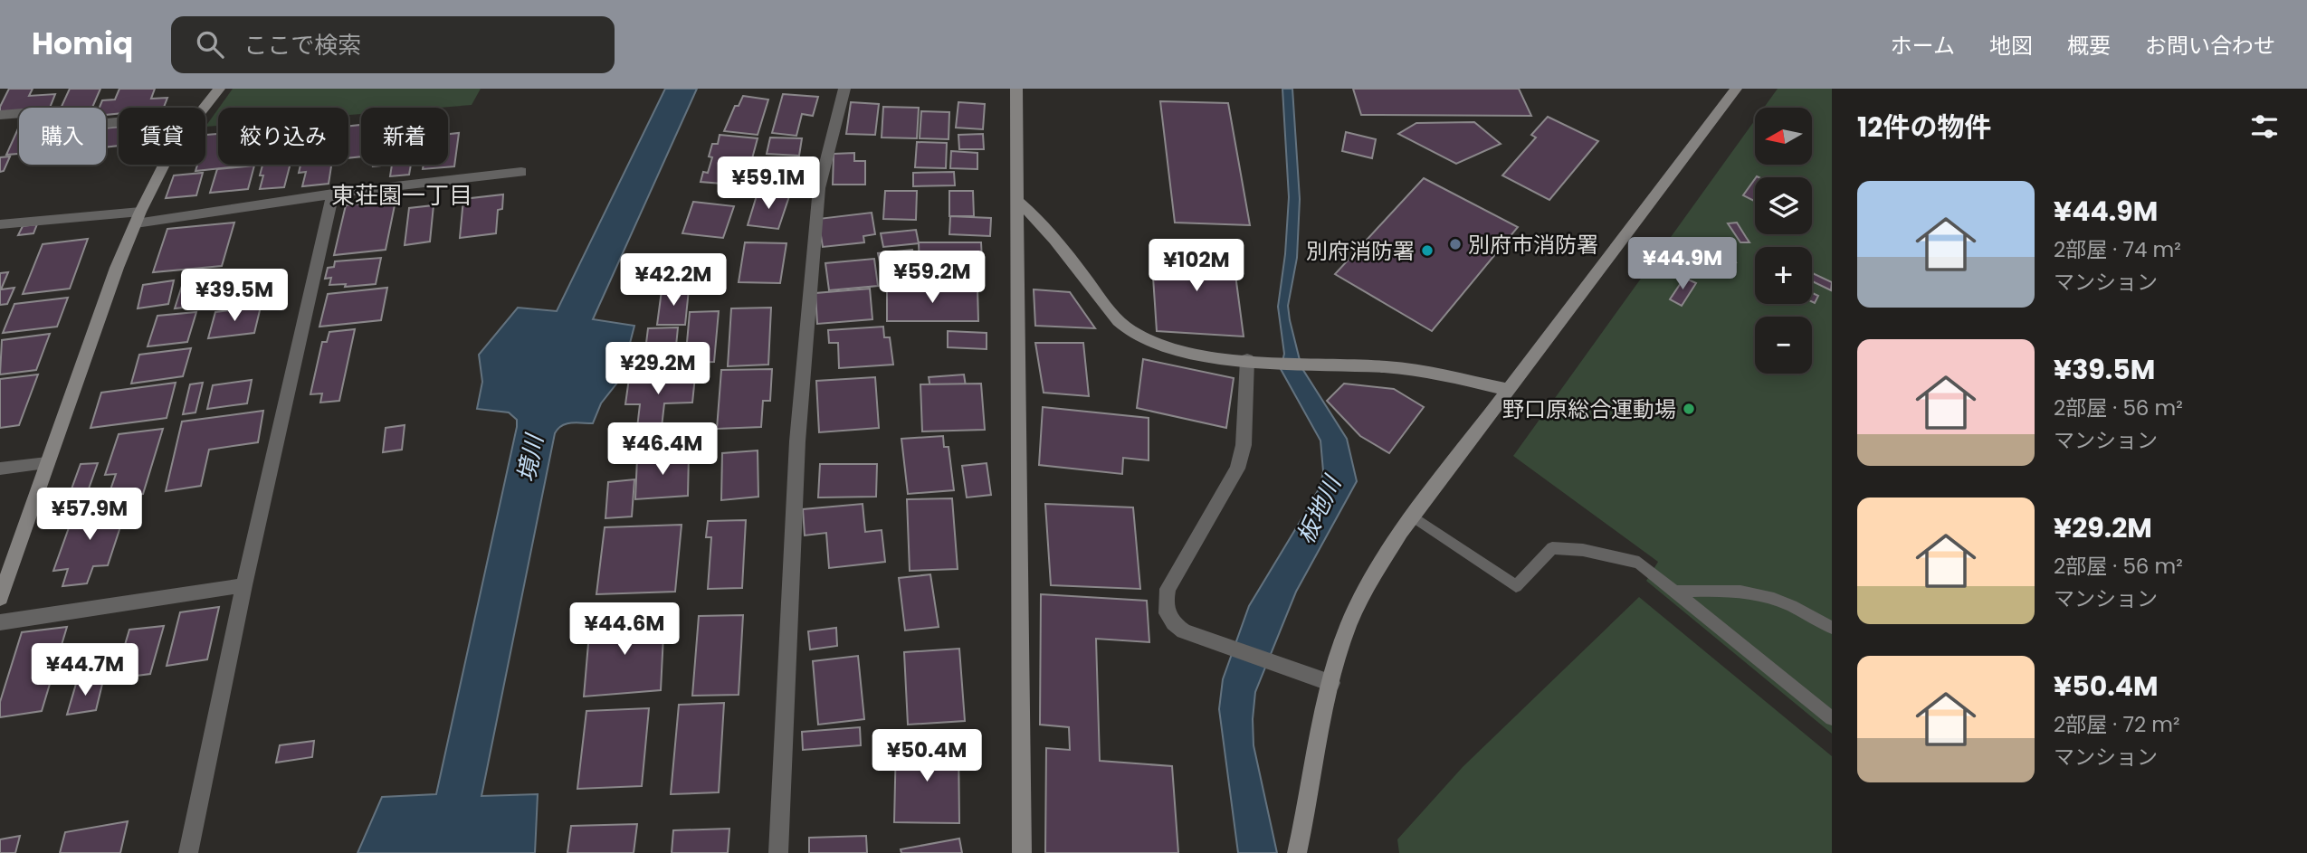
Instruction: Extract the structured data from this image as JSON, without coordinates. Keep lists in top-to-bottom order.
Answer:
{
  "districts": ["東荘園一丁目"],
  "water": ["境川", "板地川"],
  "places": ["別府市消防署", "別府消防署", "野口原総合運動場"],
  "north": "left",
  "page": {
    "header": "Homiq",
    "search": "ここで検索",
    "nav": [
      "ホーム",
      "地図",
      "概要",
      "お問い合わせ"
    ],
    "heading": "12件の物件",
    "map_buttons": ["+", "−"],
    "chip": [
      "購入",
      "賃貸",
      "絞り込み",
      "新着"
    ],
    "price": [
      "¥59.1M",
      "¥44.9M",
      "¥102M",
      "¥59.2M",
      "¥42.2M",
      "¥39.5M",
      "¥29.2M",
      "¥46.4M",
      "¥57.9M",
      "¥44.6M",
      "¥44.7M",
      "¥50.4M"
    ],
    "list": [
      {
        "name": "¥44.9M",
        "note": "2部屋 · 74 m² · マンション"
      },
      {
        "name": "¥39.5M",
        "note": "2部屋 · 56 m² · マンション"
      },
      {
        "name": "¥29.2M",
        "note": "2部屋 · 56 m² · マンション"
      },
      {
        "name": "¥50.4M",
        "note": "2部屋 · 72 m² · マンション"
      }
    ]
  }
}
